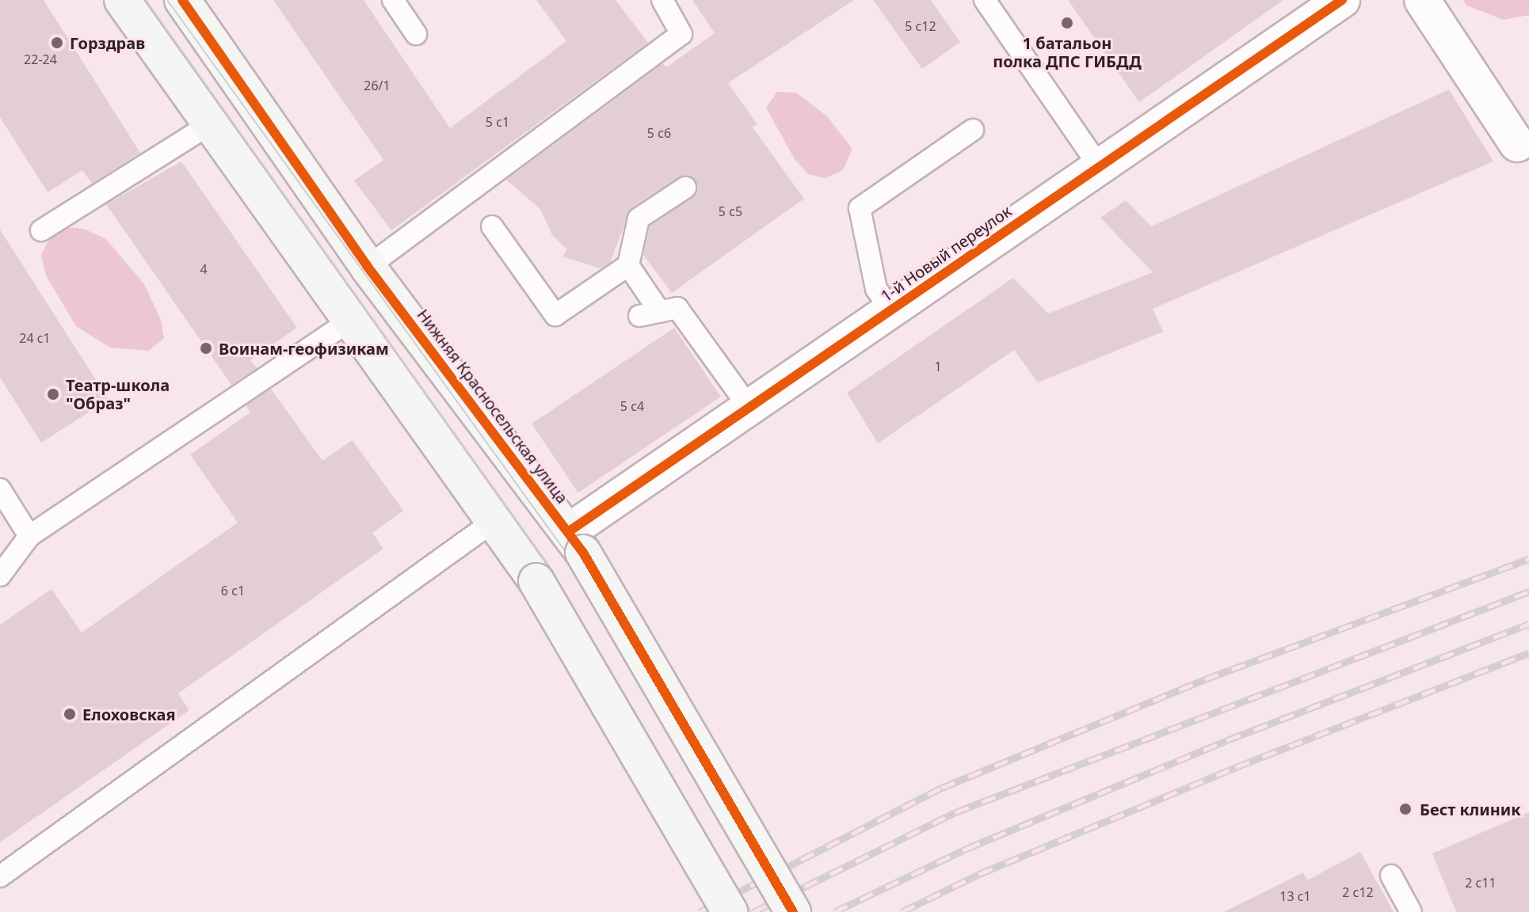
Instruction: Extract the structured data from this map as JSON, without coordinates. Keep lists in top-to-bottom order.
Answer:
{
  "streets": {
    "street": ["1-й Новый переулок", "Нижняя Красносельская улица"]
  },
  "crossings": [
    ["1-й Новый переулок", "Нижняя Красносельская улица"]
  ],
  "places": [
    "1 батальон полка ДПС ГИБДД",
    "Горздрав",
    "Воинам-геофизикам",
    "Театр-школа \"Образ\"",
    "Елоховская",
    "Бест клиник"
  ],
  "house_numbers": [
    "5 с12",
    "22-24",
    "26/1",
    "5 с1",
    "5 с6",
    "5 с5",
    "4",
    "24 с1",
    "1",
    "5 с4",
    "6 с1",
    "2 с11",
    "2 с12",
    "13 с1"
  ]
}
